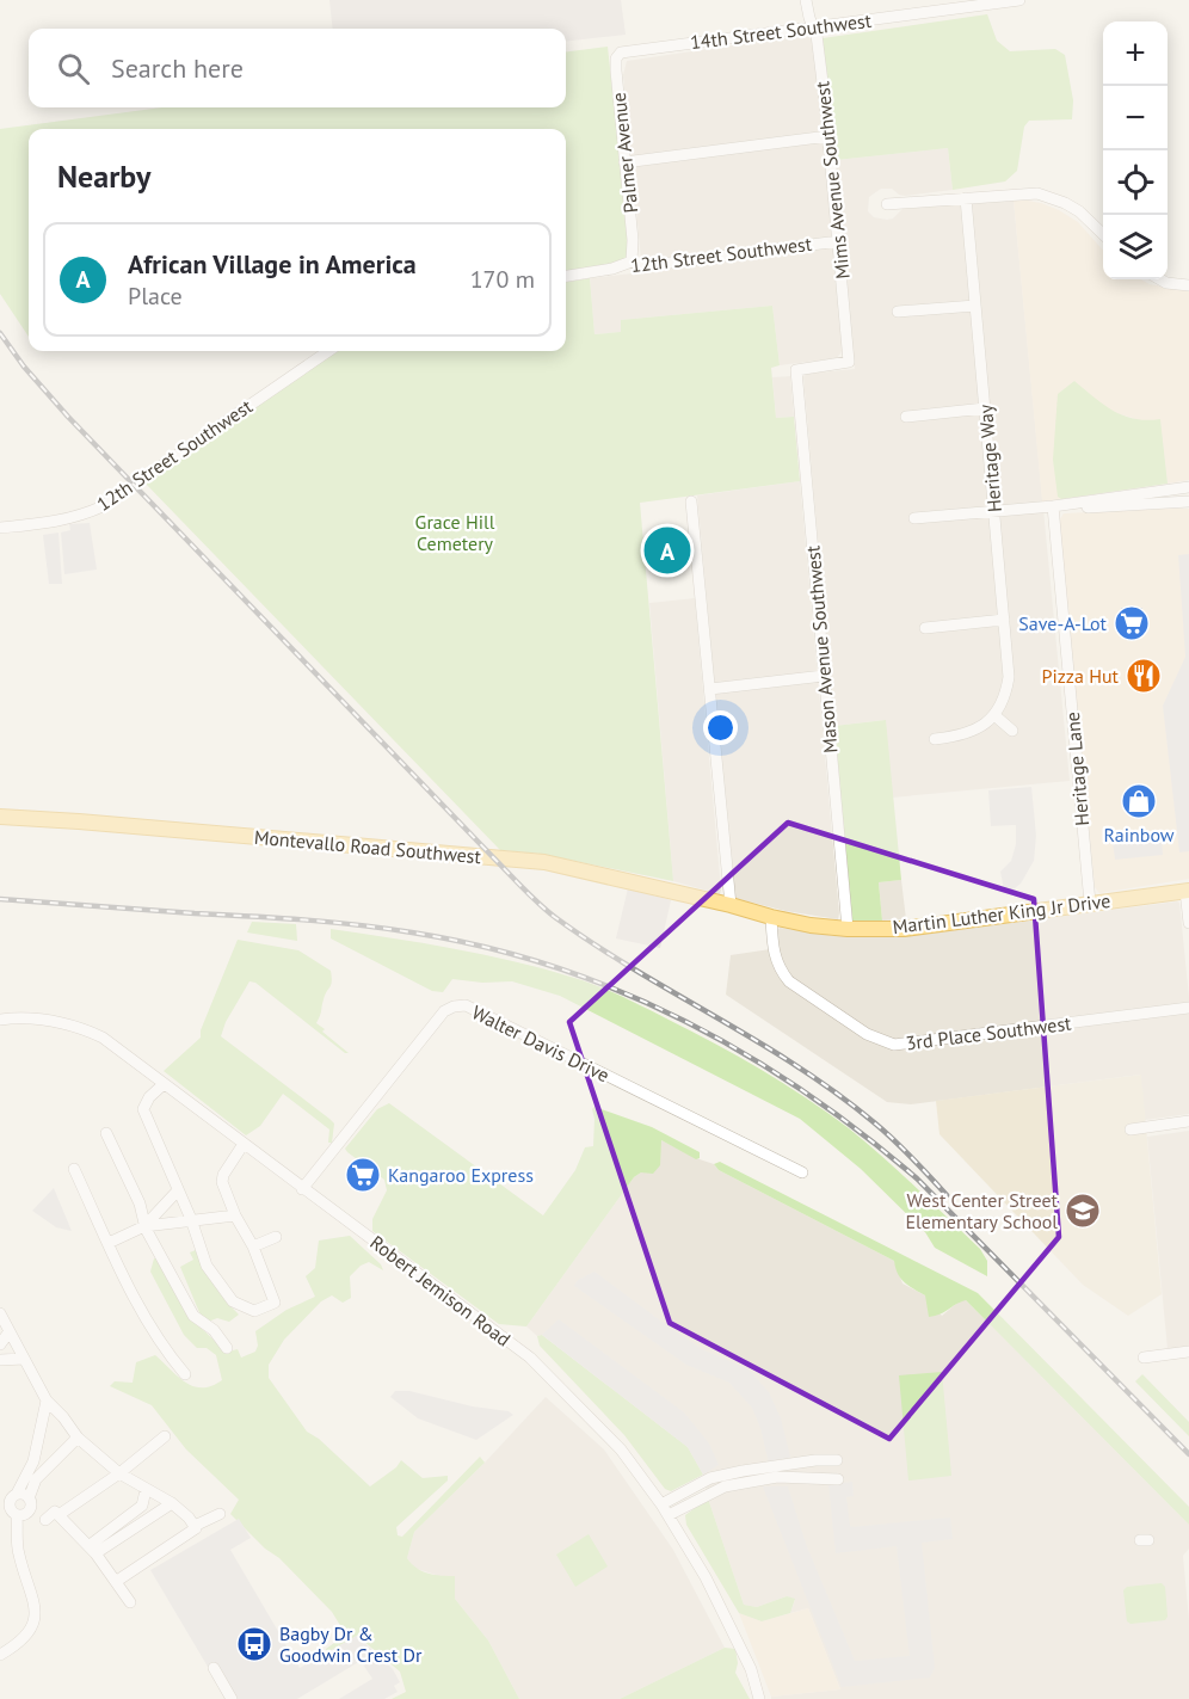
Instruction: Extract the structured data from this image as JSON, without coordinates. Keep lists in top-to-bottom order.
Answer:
{
  "streets": {
    "main road": ["Montevallo Road Southwest", "Martin Luther King Jr Drive"],
    "street": [
      "14th Street Southwest",
      "Palmer Avenue",
      "Mims Avenue Southwest",
      "12th Street Southwest",
      "Heritage Way",
      "Mason Avenue Southwest",
      "Heritage Lane",
      "3rd Place Southwest",
      "Walter Davis Drive",
      "Robert Jemison Road"
    ]
  },
  "crossings": [
    ["14th Street Southwest", "Palmer Avenue"],
    ["14th Street Southwest", "Mims Avenue Southwest"],
    ["Palmer Avenue", "12th Street Southwest"],
    ["Mims Avenue Southwest", "12th Street Southwest"],
    ["Mims Avenue Southwest", "Mason Avenue Southwest"],
    ["Mason Avenue Southwest", "Martin Luther King Jr Drive"],
    ["Heritage Lane", "Martin Luther King Jr Drive"],
    ["Montevallo Road Southwest", "Martin Luther King Jr Drive"],
    ["Martin Luther King Jr Drive", "3rd Place Southwest"],
    ["Walter Davis Drive", "Robert Jemison Road"]
  ],
  "parks": ["Grace Hill Cemetery"],
  "places": {
    "supermarket": ["Save-A-Lot", "Kangaroo Express"],
    "restaurant": ["Pizza Hut"],
    "shop": ["Rainbow"],
    "school or university": ["West Center Street Elementary School"],
    "bus stop": ["Bagby Dr & Goodwin Crest Dr"]
  },
  "page": {
    "map_buttons": ["+", "−"],
    "search": "Search here",
    "heading": "Nearby",
    "list": [
      {
        "mark": "A",
        "name": "African Village in America",
        "note": "Place",
        "value": "170 m"
      }
    ],
    "pins": "A"
  }
}
